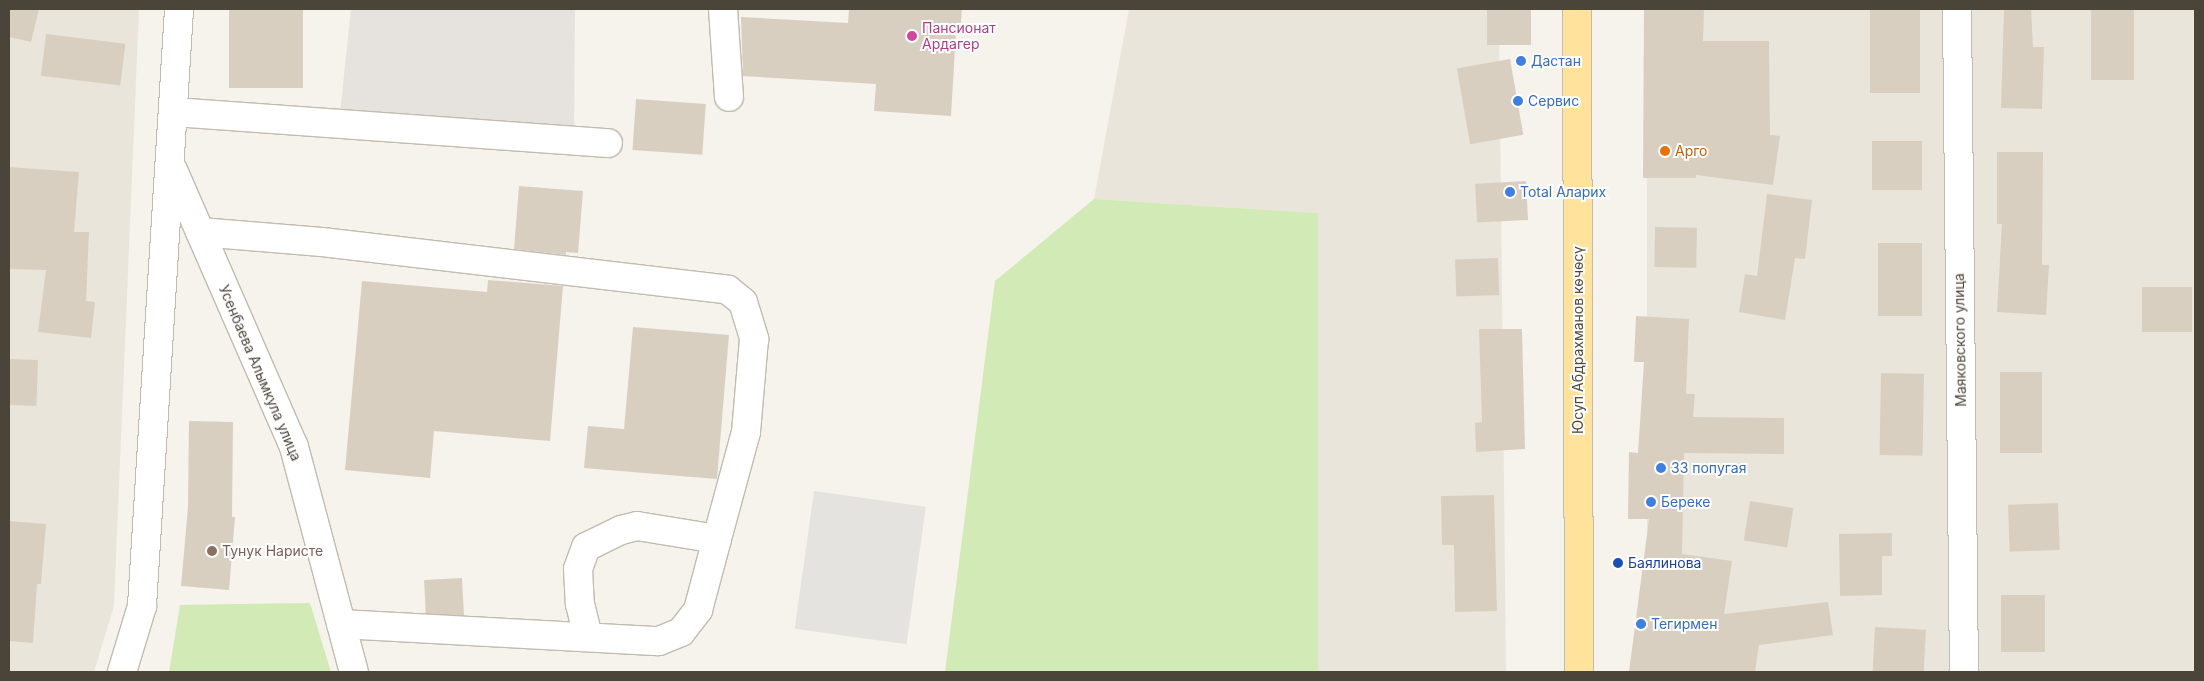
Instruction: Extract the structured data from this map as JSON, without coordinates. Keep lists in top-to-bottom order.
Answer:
{
  "streets": {
    "main road": ["Юсуп Абдрахманов көчөсү"],
    "street": ["Маяковского улица", "Усенбаева Алымкула улица"]
  },
  "places": [
    "Пансионат Ардагер",
    "Дастан",
    "Сервис",
    "Арго",
    "Total Аларих",
    "33 попугая",
    "Береке",
    "Тунук Наристе",
    "Баялинова",
    "Тегирмен"
  ]
}
